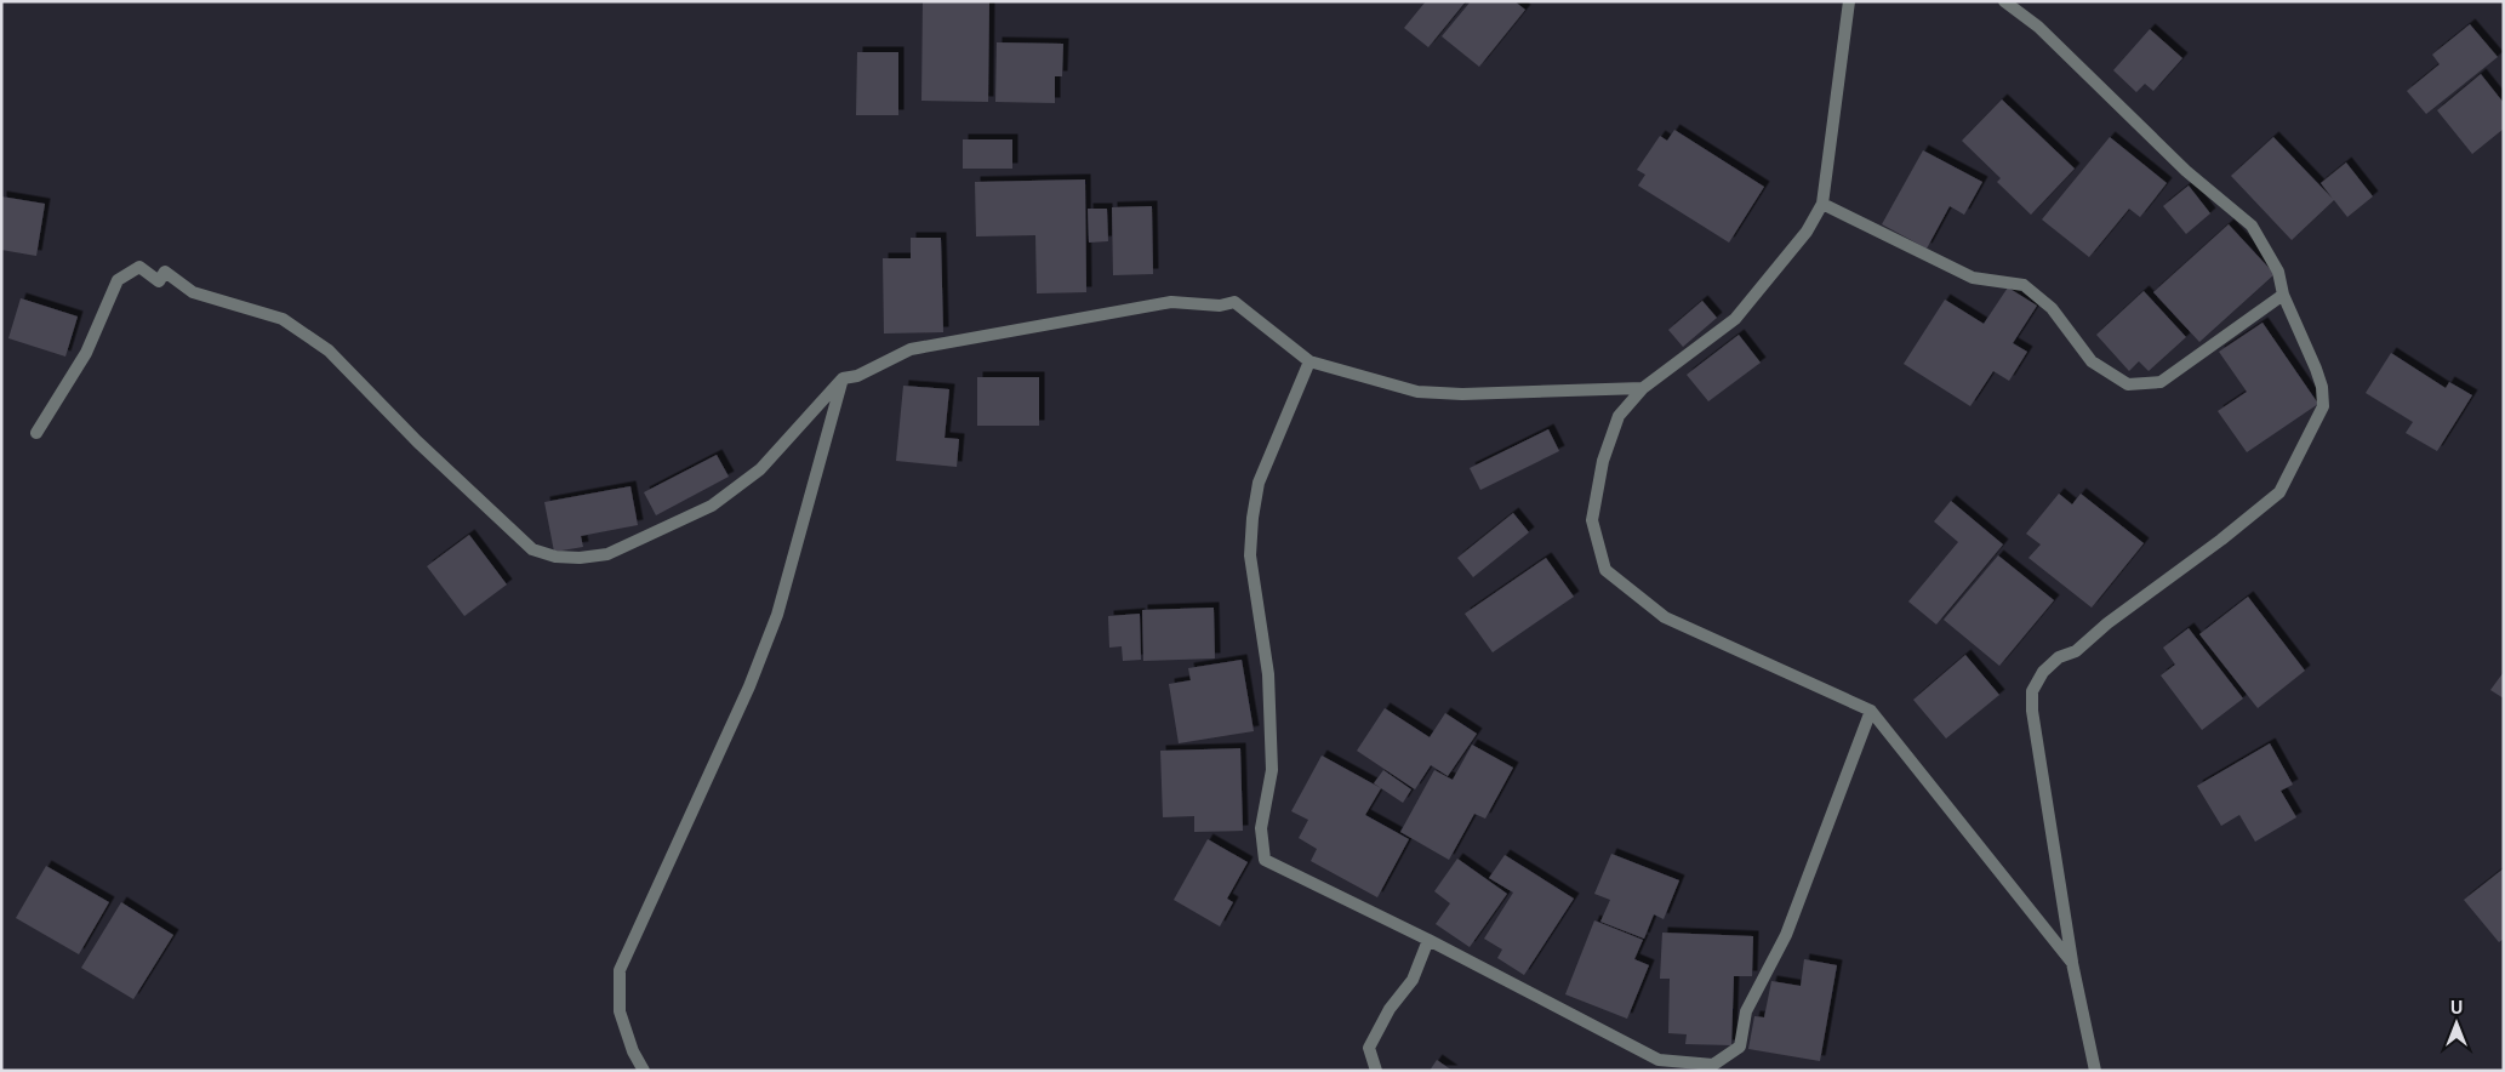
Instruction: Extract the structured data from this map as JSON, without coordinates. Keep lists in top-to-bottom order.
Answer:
{
  "north": "top"
}
